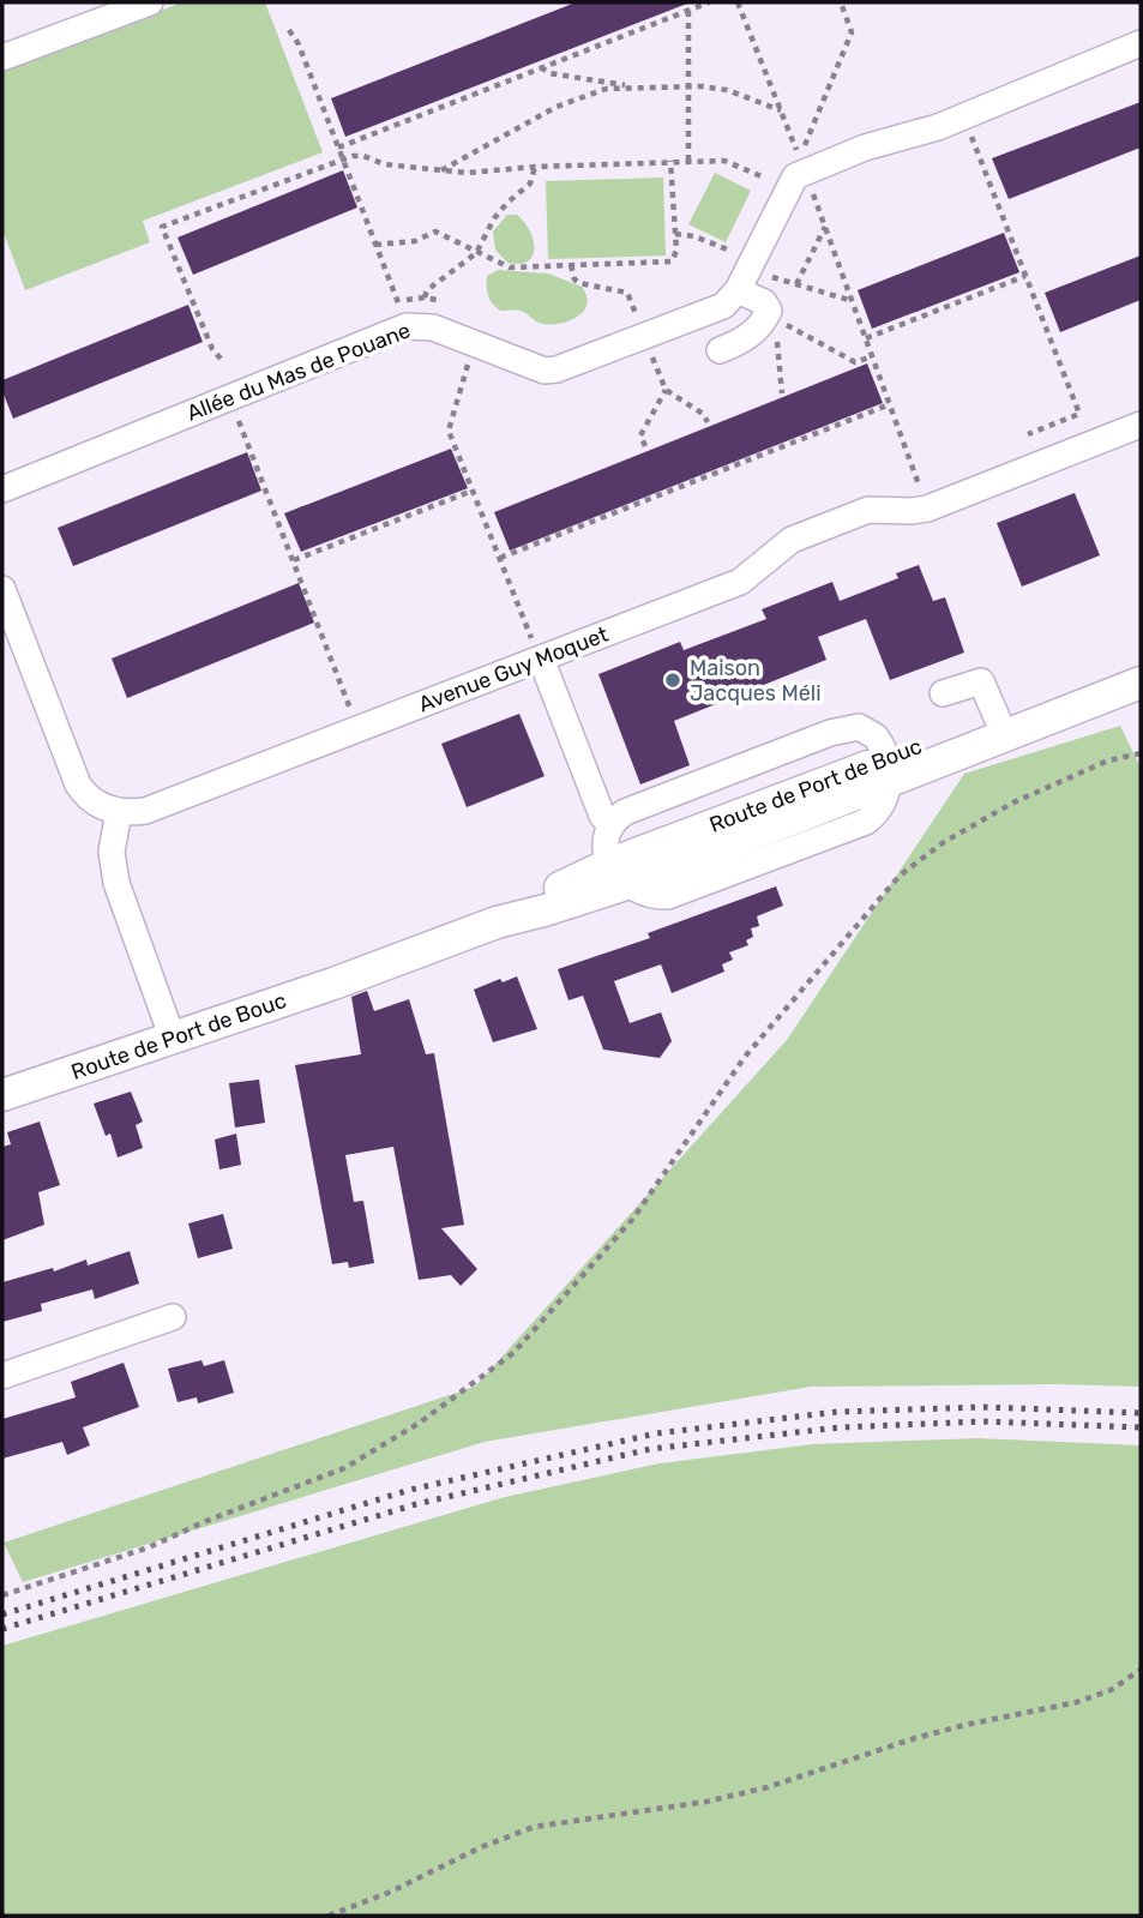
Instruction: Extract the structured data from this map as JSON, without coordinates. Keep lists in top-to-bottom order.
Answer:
{
  "streets": {
    "main road": ["Route de Port de Bouc"],
    "street": ["Allée du Mas de Pouane", "Avenue Guy Moquet"]
  },
  "places": ["Maison Jacques Méli"]
}
